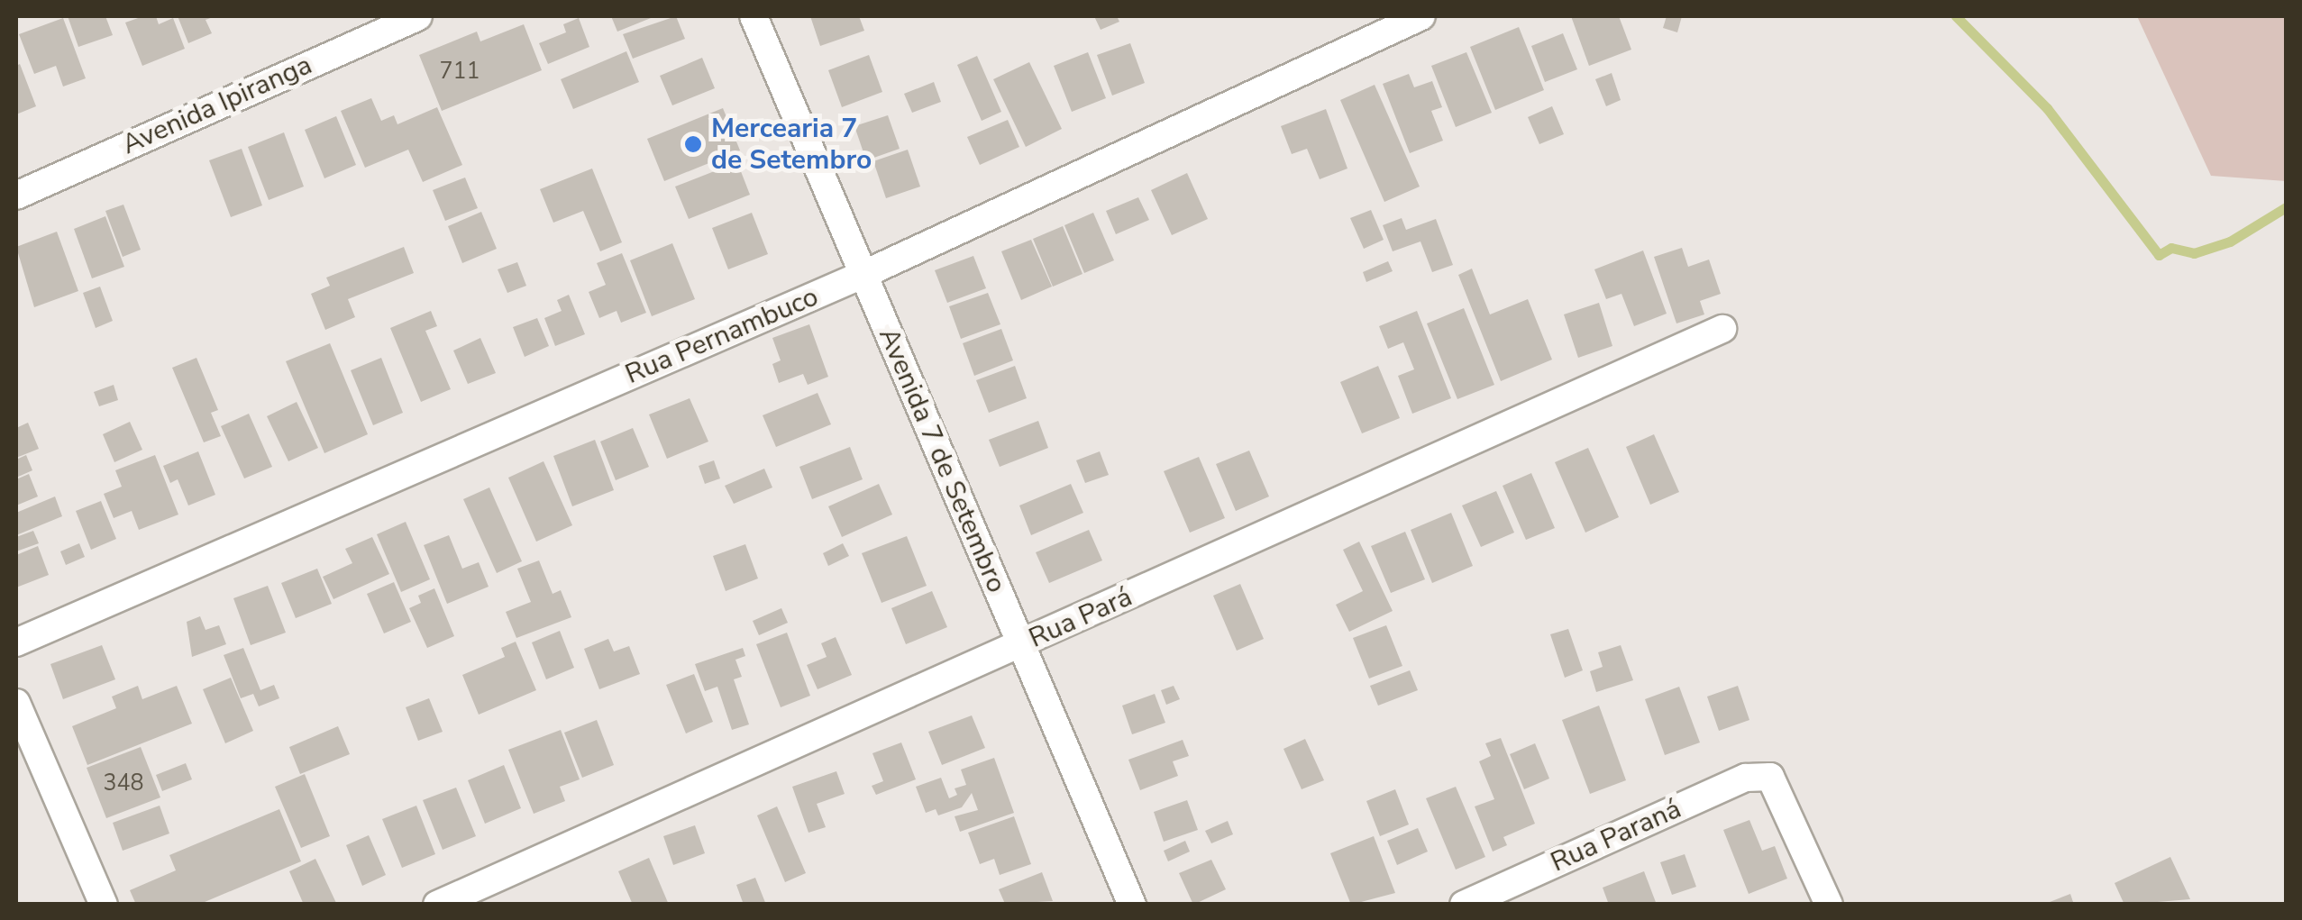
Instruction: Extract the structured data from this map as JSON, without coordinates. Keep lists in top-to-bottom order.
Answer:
{
  "streets": {
    "street": [
      "Avenida Ipiranga",
      "Rua Pernambuco",
      "Avenida 7 de Setembro",
      "Rua Pará",
      "Rua Paraná"
    ]
  },
  "crossings": [
    ["Rua Pernambuco", "Avenida 7 de Setembro"],
    ["Avenida 7 de Setembro", "Rua Pará"]
  ],
  "places": ["Mercearia 7 de Setembro"],
  "house_numbers": ["711", "348"]
}
